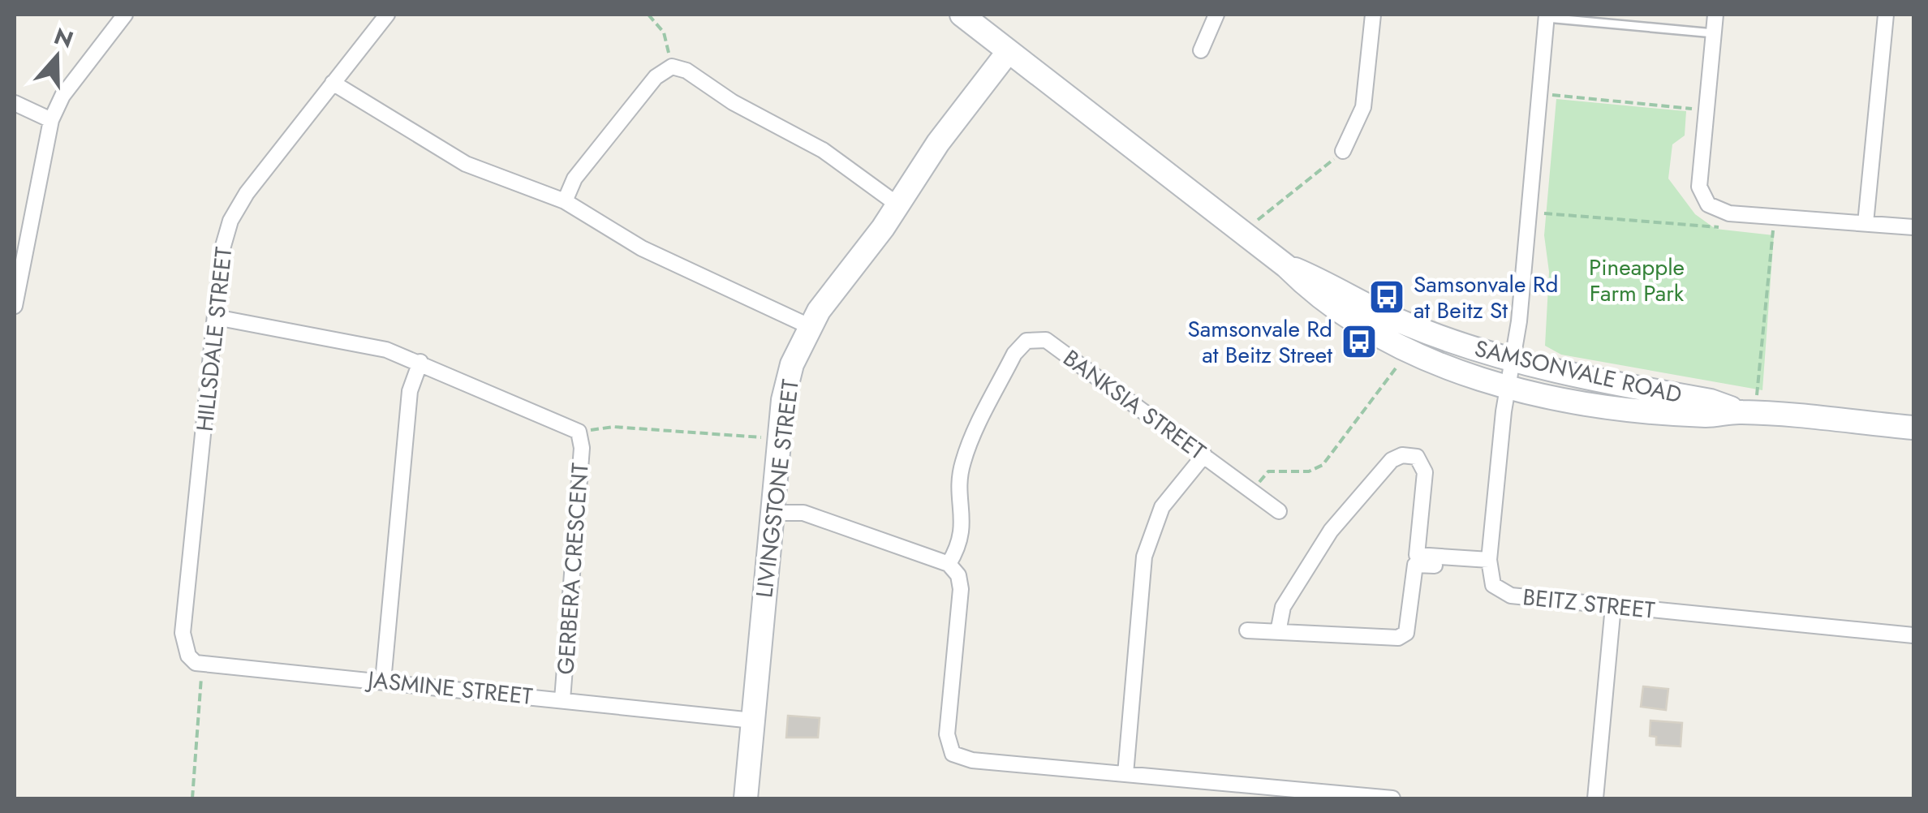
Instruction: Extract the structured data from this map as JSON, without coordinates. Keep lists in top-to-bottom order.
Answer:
{
  "streets": {
    "main road": ["SAMSONVALE ROAD", "LIVINGSTONE STREET"],
    "street": [
      "HILLSDALE STREET",
      "BANKSIA STREET",
      "GERBERA CRESCENT",
      "BEITZ STREET",
      "JASMINE STREET"
    ]
  },
  "crossings": [
    ["HILLSDALE STREET", "GERBERA CRESCENT"],
    ["HILLSDALE STREET", "JASMINE STREET"],
    ["SAMSONVALE ROAD", "LIVINGSTONE STREET"],
    ["LIVINGSTONE STREET", "JASMINE STREET"],
    ["GERBERA CRESCENT", "JASMINE STREET"]
  ],
  "parks": ["Pineapple Farm Park"],
  "places": {
    "bus stop": ["Samsonvale Rd at Beitz St", "Samsonvale Rd at Beitz Street"]
  },
  "north": "top"
}
